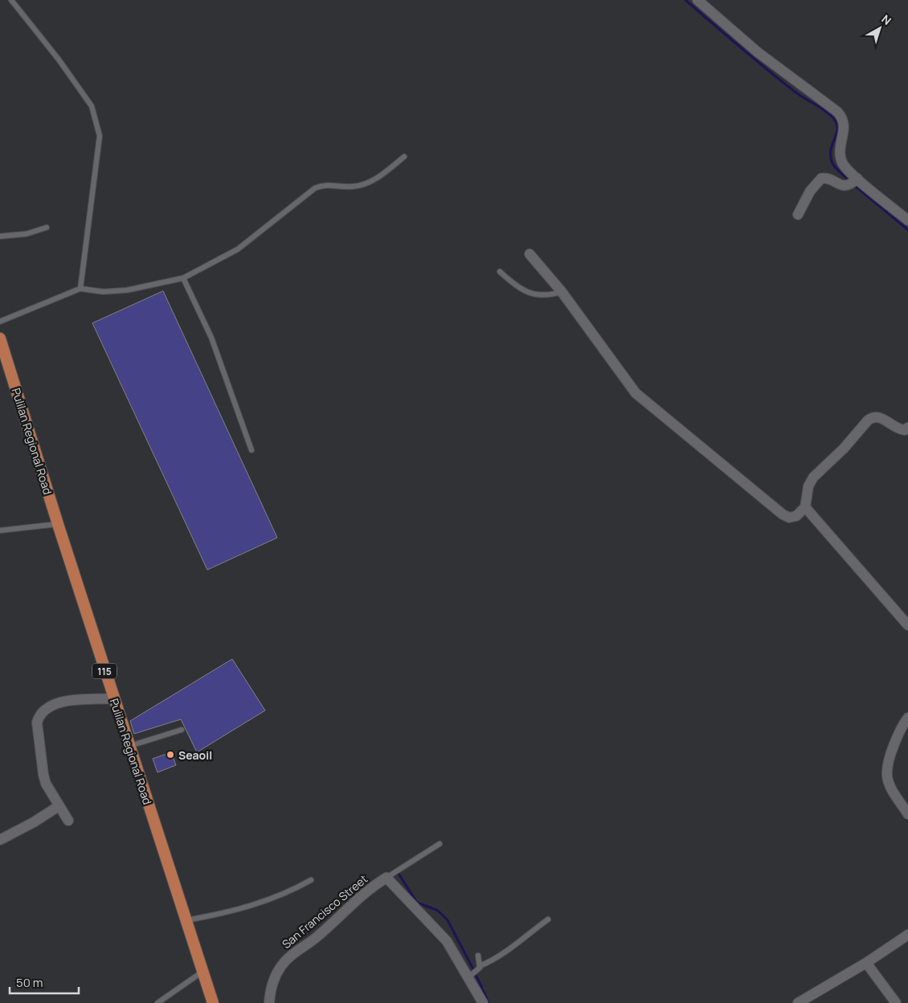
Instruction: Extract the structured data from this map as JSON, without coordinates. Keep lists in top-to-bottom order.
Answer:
{
  "streets": {
    "main road": ["Pulilan Regional Road", "115"],
    "street": ["San Francisco Street"]
  },
  "places": ["Seaoil"],
  "scale_bar": "50 m",
  "north": "top right"
}
